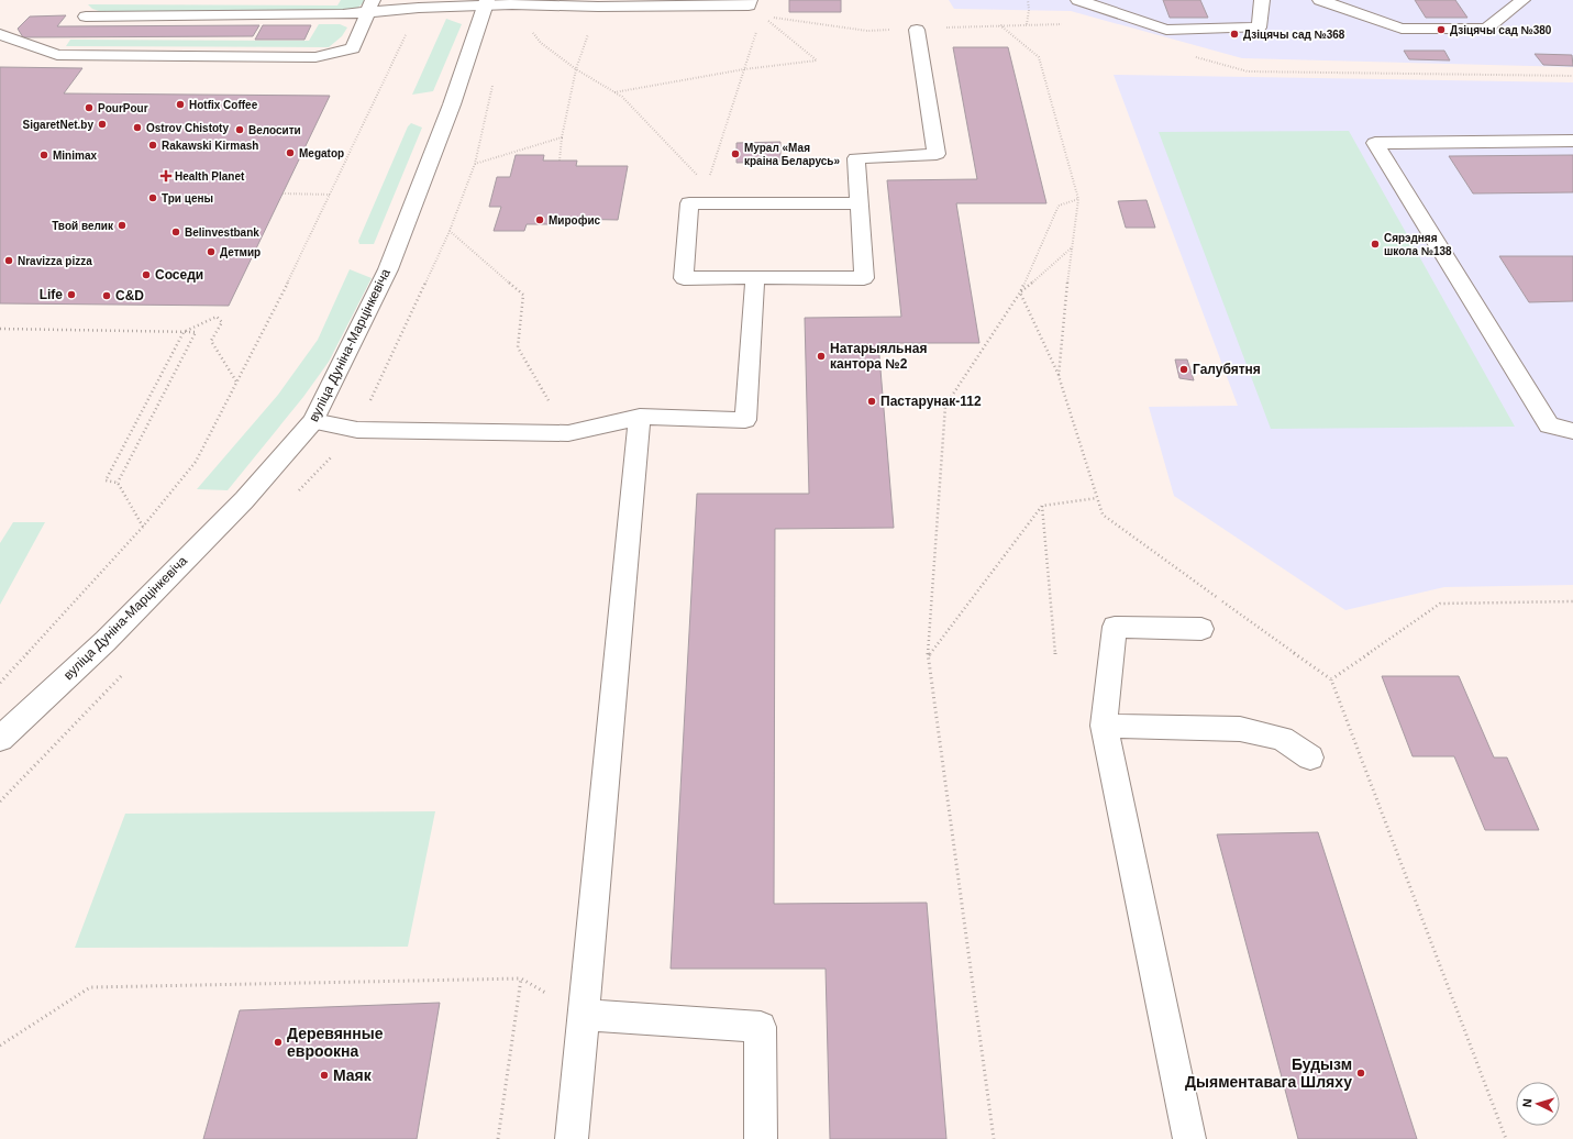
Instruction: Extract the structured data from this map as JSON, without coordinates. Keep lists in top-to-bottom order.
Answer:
{
  "streets": {
    "street": ["вуліца Дуніна-Марцінкевіча"]
  },
  "places": {
    "other": [
      "Дзіцячы сад №380",
      "Дзіцячы сад №368",
      "Hotfix Coffee",
      "PourPour",
      "SigaretNet.by",
      "Ostrov Chistoty",
      "Велосити",
      "Rakawski Kirmash",
      "Megatop",
      "Мурал «Мая краіна Беларусь»",
      "Minimax",
      "Три цены",
      "Мирофис",
      "Твой велик",
      "Belinvestbank",
      "Сярэдняя школа №138",
      "Детмир",
      "Nravizza pizza",
      "Соседи",
      "Life",
      "C&D",
      "Натарыяльная кантора №2",
      "Галубятня",
      "Пастарунак-112",
      "Деревянные евроокна",
      "Будызм Дыяментавага Шляху",
      "Маяк"
    ],
    "health": ["Health Planet"]
  },
  "north": "left"
}
